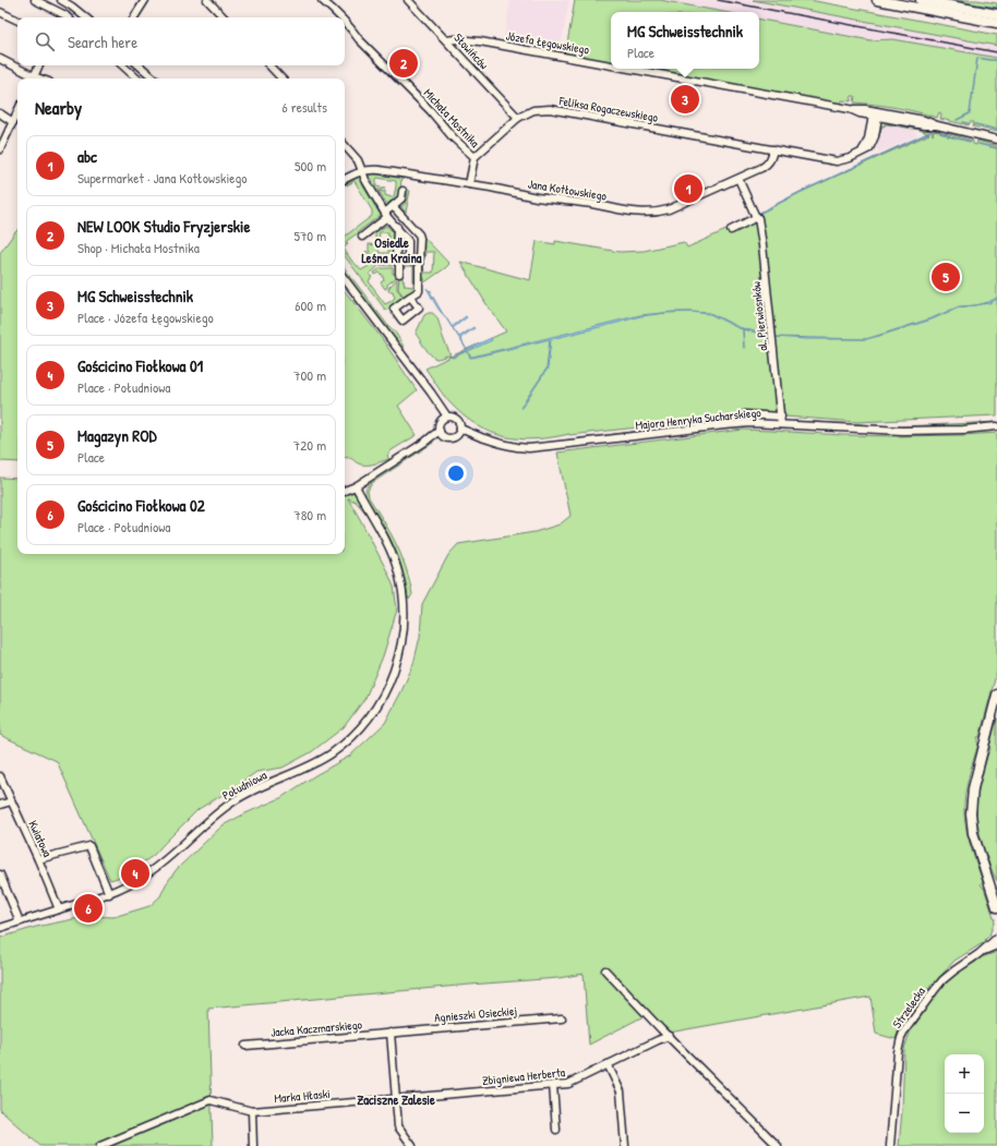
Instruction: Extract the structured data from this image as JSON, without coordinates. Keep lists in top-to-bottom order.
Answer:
{
  "streets": {
    "street": [
      "Józefa Łęgowskiego",
      "Słowińców",
      "Feliksa Rogaczewskiego",
      "Michała Mostnika",
      "Jana Kotłowskiego",
      "al. Pierwiosnków",
      "Majora Henryka Sucharskiego",
      "Południowa",
      "Kwiatowa",
      "Strzelecka",
      "Agnieszki Osieckiej",
      "Jacka Kaczmarskiego",
      "Zbigniewa Herberta",
      "Marka Hłaski"
    ]
  },
  "crossings": [
    ["Józefa Łęgowskiego", "Słowińców"],
    ["Józefa Łęgowskiego", "Feliksa Rogaczewskiego"],
    ["Słowińców", "Feliksa Rogaczewskiego"],
    ["Feliksa Rogaczewskiego", "Michała Mostnika"],
    ["Feliksa Rogaczewskiego", "Jana Kotłowskiego"],
    ["Jana Kotłowskiego", "al. Pierwiosnków"],
    ["al. Pierwiosnków", "Majora Henryka Sucharskiego"],
    ["Południowa", "Kwiatowa"],
    ["Agnieszki Osieckiej", "Jacka Kaczmarskiego"],
    ["Zbigniewa Herberta", "Marka Hłaski"]
  ],
  "districts": ["Osiedle Leśna Kraina", "Zaciszne Zalesie"],
  "page": {
    "popup": ["MG Schweisstechnik", "Place"],
    "search": "Search here",
    "pins": [
      "2",
      "3",
      "1",
      "5",
      "4",
      "6"
    ],
    "heading": ["Nearby", "6 results"],
    "list": [
      {
        "mark": "1",
        "name": "abc",
        "note": "Supermarket · Jana Kotłowskiego",
        "value": "500 m"
      },
      {
        "mark": "2",
        "name": "NEW LOOK Studio Fryzjerskie",
        "note": "Shop · Michała Mostnika",
        "value": "570 m"
      },
      {
        "mark": "3",
        "name": "MG Schweisstechnik",
        "note": "Place · Józefa Łęgowskiego",
        "value": "600 m"
      },
      {
        "mark": "4",
        "name": "Gościcino Fiołkowa 01",
        "note": "Place · Południowa",
        "value": "700 m"
      },
      {
        "mark": "5",
        "name": "Magazyn ROD",
        "note": "Place",
        "value": "720 m"
      },
      {
        "mark": "6",
        "name": "Gościcino Fiołkowa 02",
        "note": "Place · Południowa",
        "value": "780 m"
      }
    ],
    "map_buttons": ["+", "−"]
  }
}
